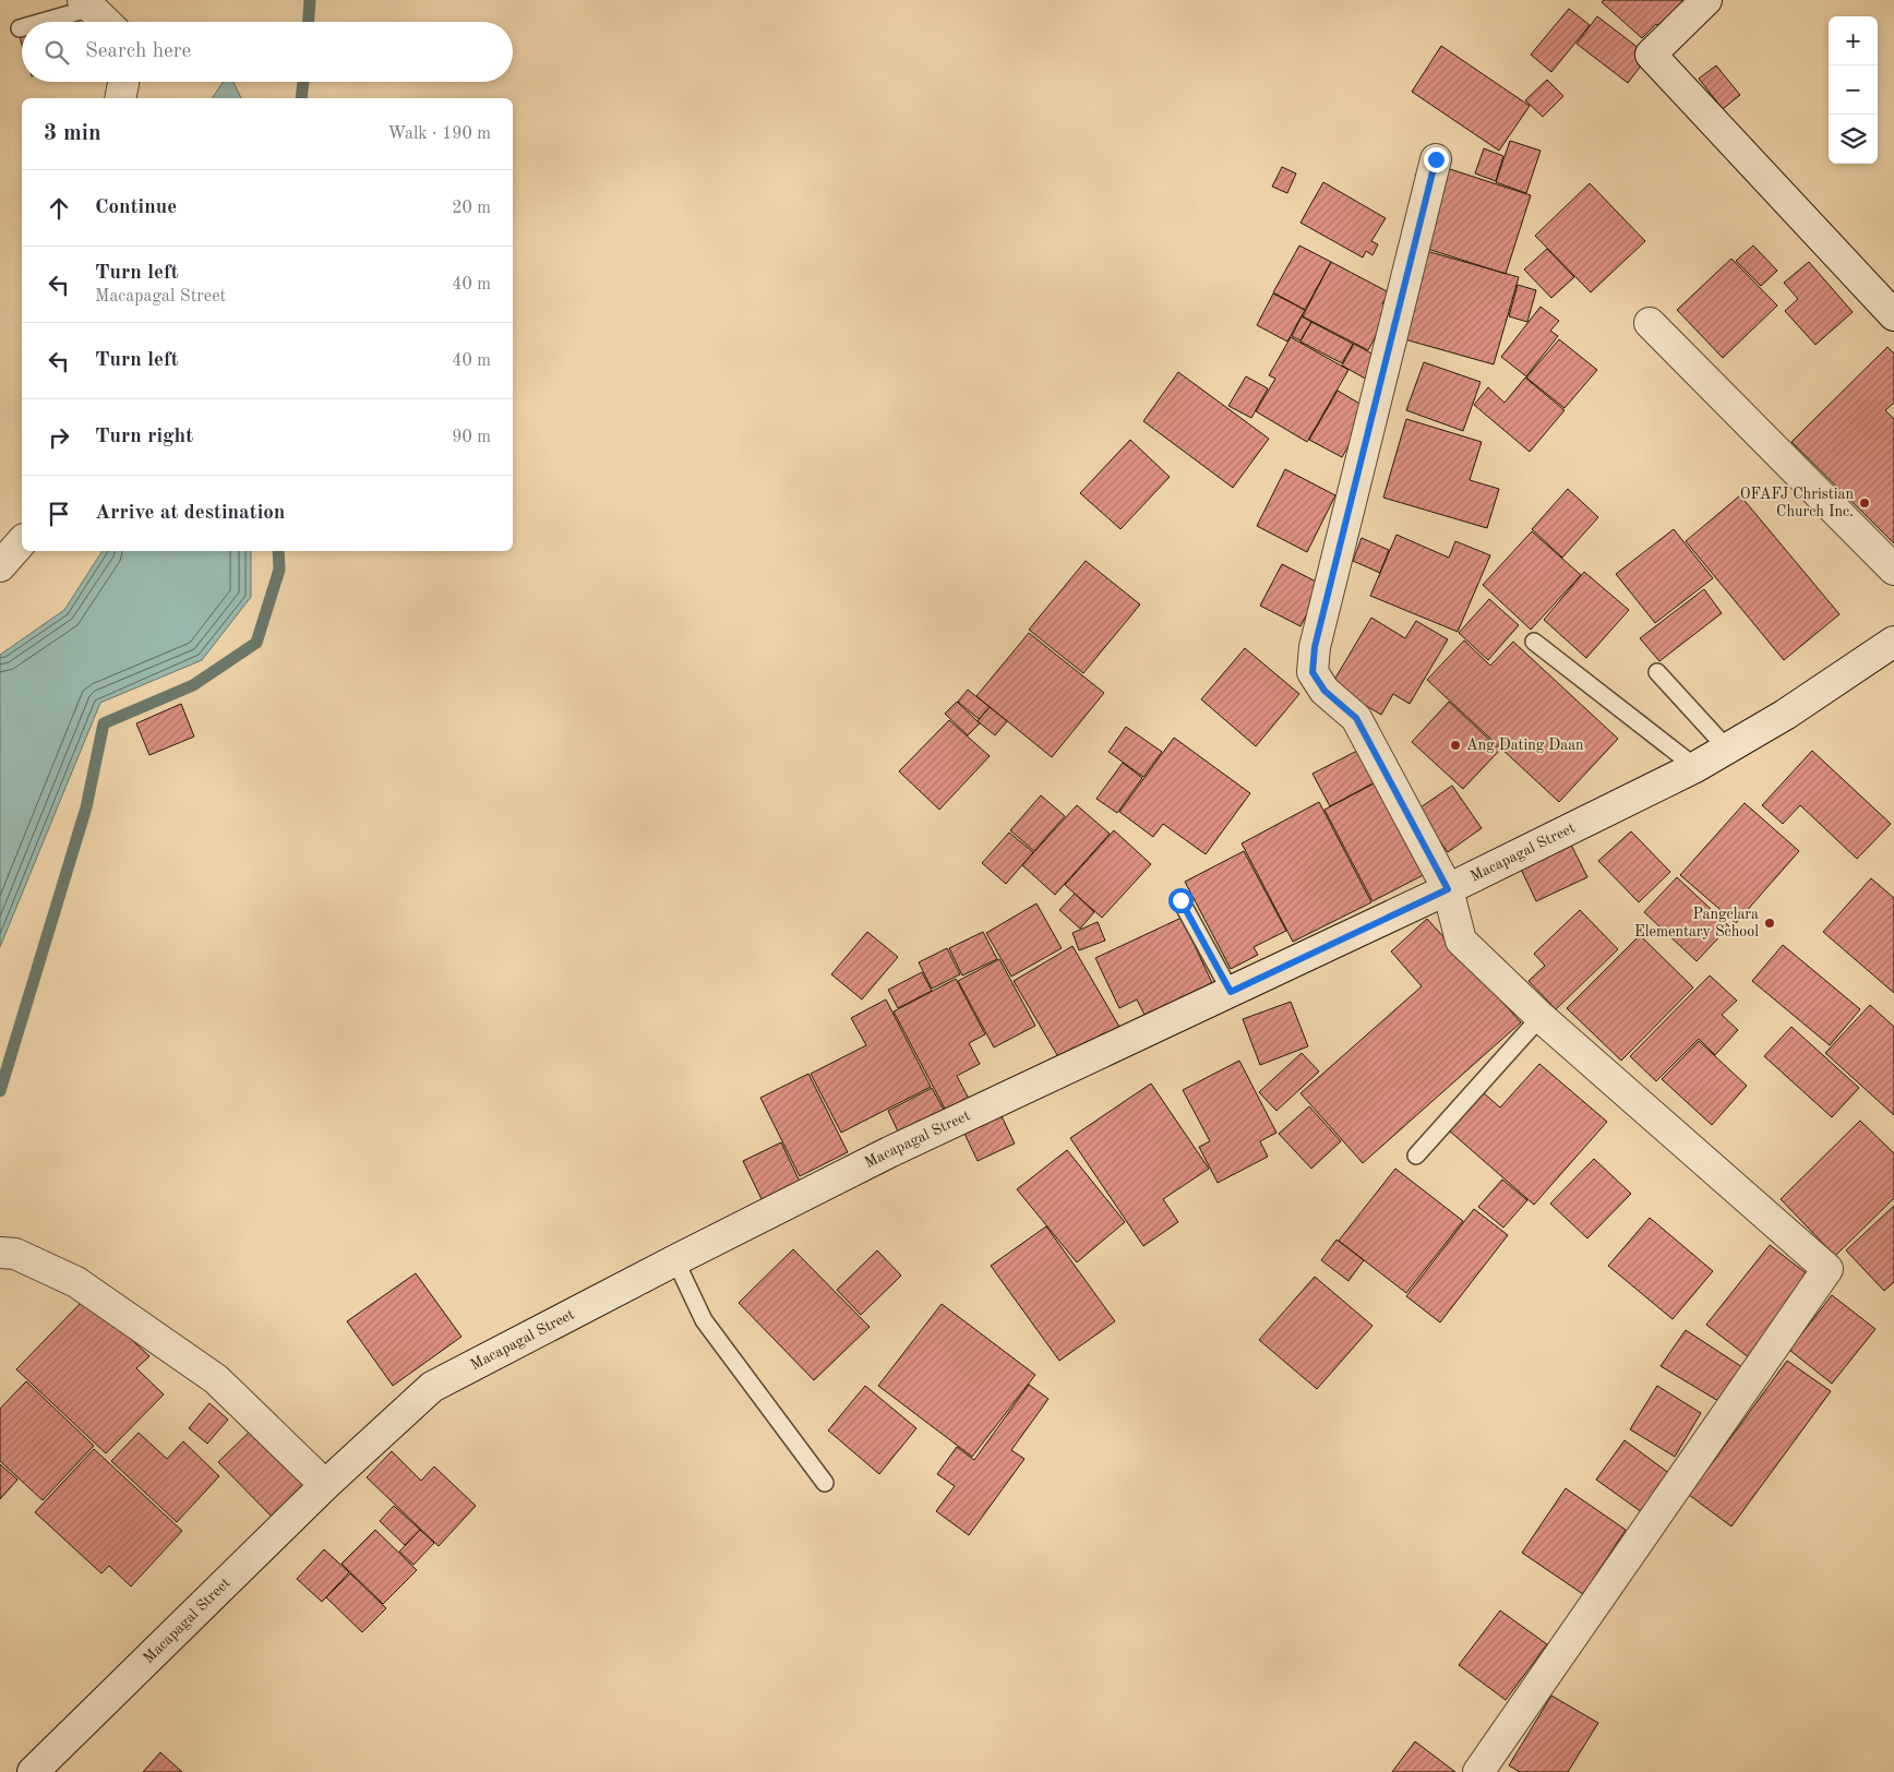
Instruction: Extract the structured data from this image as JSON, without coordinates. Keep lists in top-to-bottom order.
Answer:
{
  "streets": {
    "street": ["Macapagal Street"]
  },
  "places": ["OFAFJ Christian Church Inc.", "Ang Dating Daan", "Pangclara Elementary School"],
  "page": {
    "map_buttons": ["+", "−"],
    "search": "Search here",
    "heading": ["3 min", "Walk · 190 m"],
    "list": [
      ["Continue", "20 m"],
      ["Turn left", "Macapagal Street", "40 m"],
      ["Turn left", "40 m"],
      ["Turn right", "90 m"],
      "Arrive at destination"
    ]
  }
}
